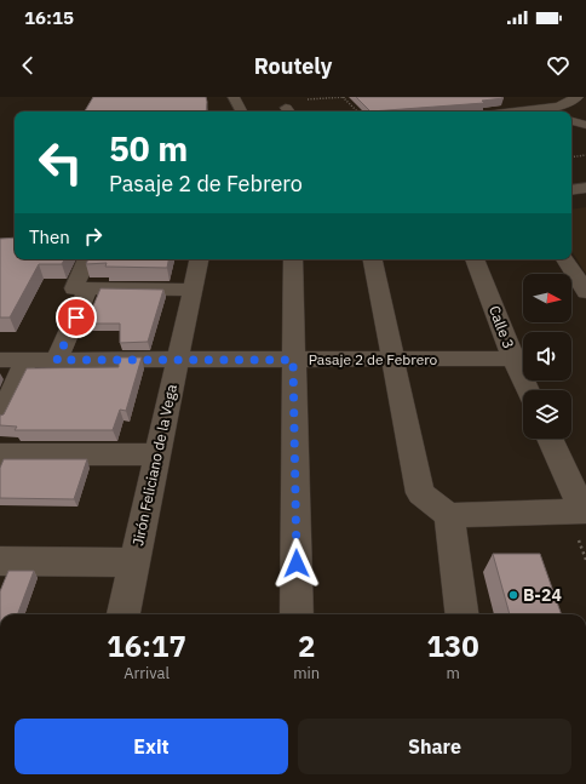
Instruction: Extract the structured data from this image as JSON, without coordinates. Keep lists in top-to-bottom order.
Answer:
{
  "streets": {
    "street": ["Calle 3", "Pasaje 2 de Febrero", "Jirón Feliciano de la Vega"]
  },
  "crossings": [
    ["Calle 3", "Pasaje 2 de Febrero"],
    ["Pasaje 2 de Febrero", "Jirón Feliciano de la Vega"]
  ],
  "places": ["B-24"],
  "north": "right",
  "page": {
    "status": "16:15",
    "header": "Routely",
    "turn": ["50 m", "Pasaje 2 de Febrero"],
    "then": "Then",
    "eta": [
      "16:17",
      "Arrival",
      "2",
      "min",
      "130",
      "m"
    ],
    "buttons": ["Exit", "Share"]
  }
}
